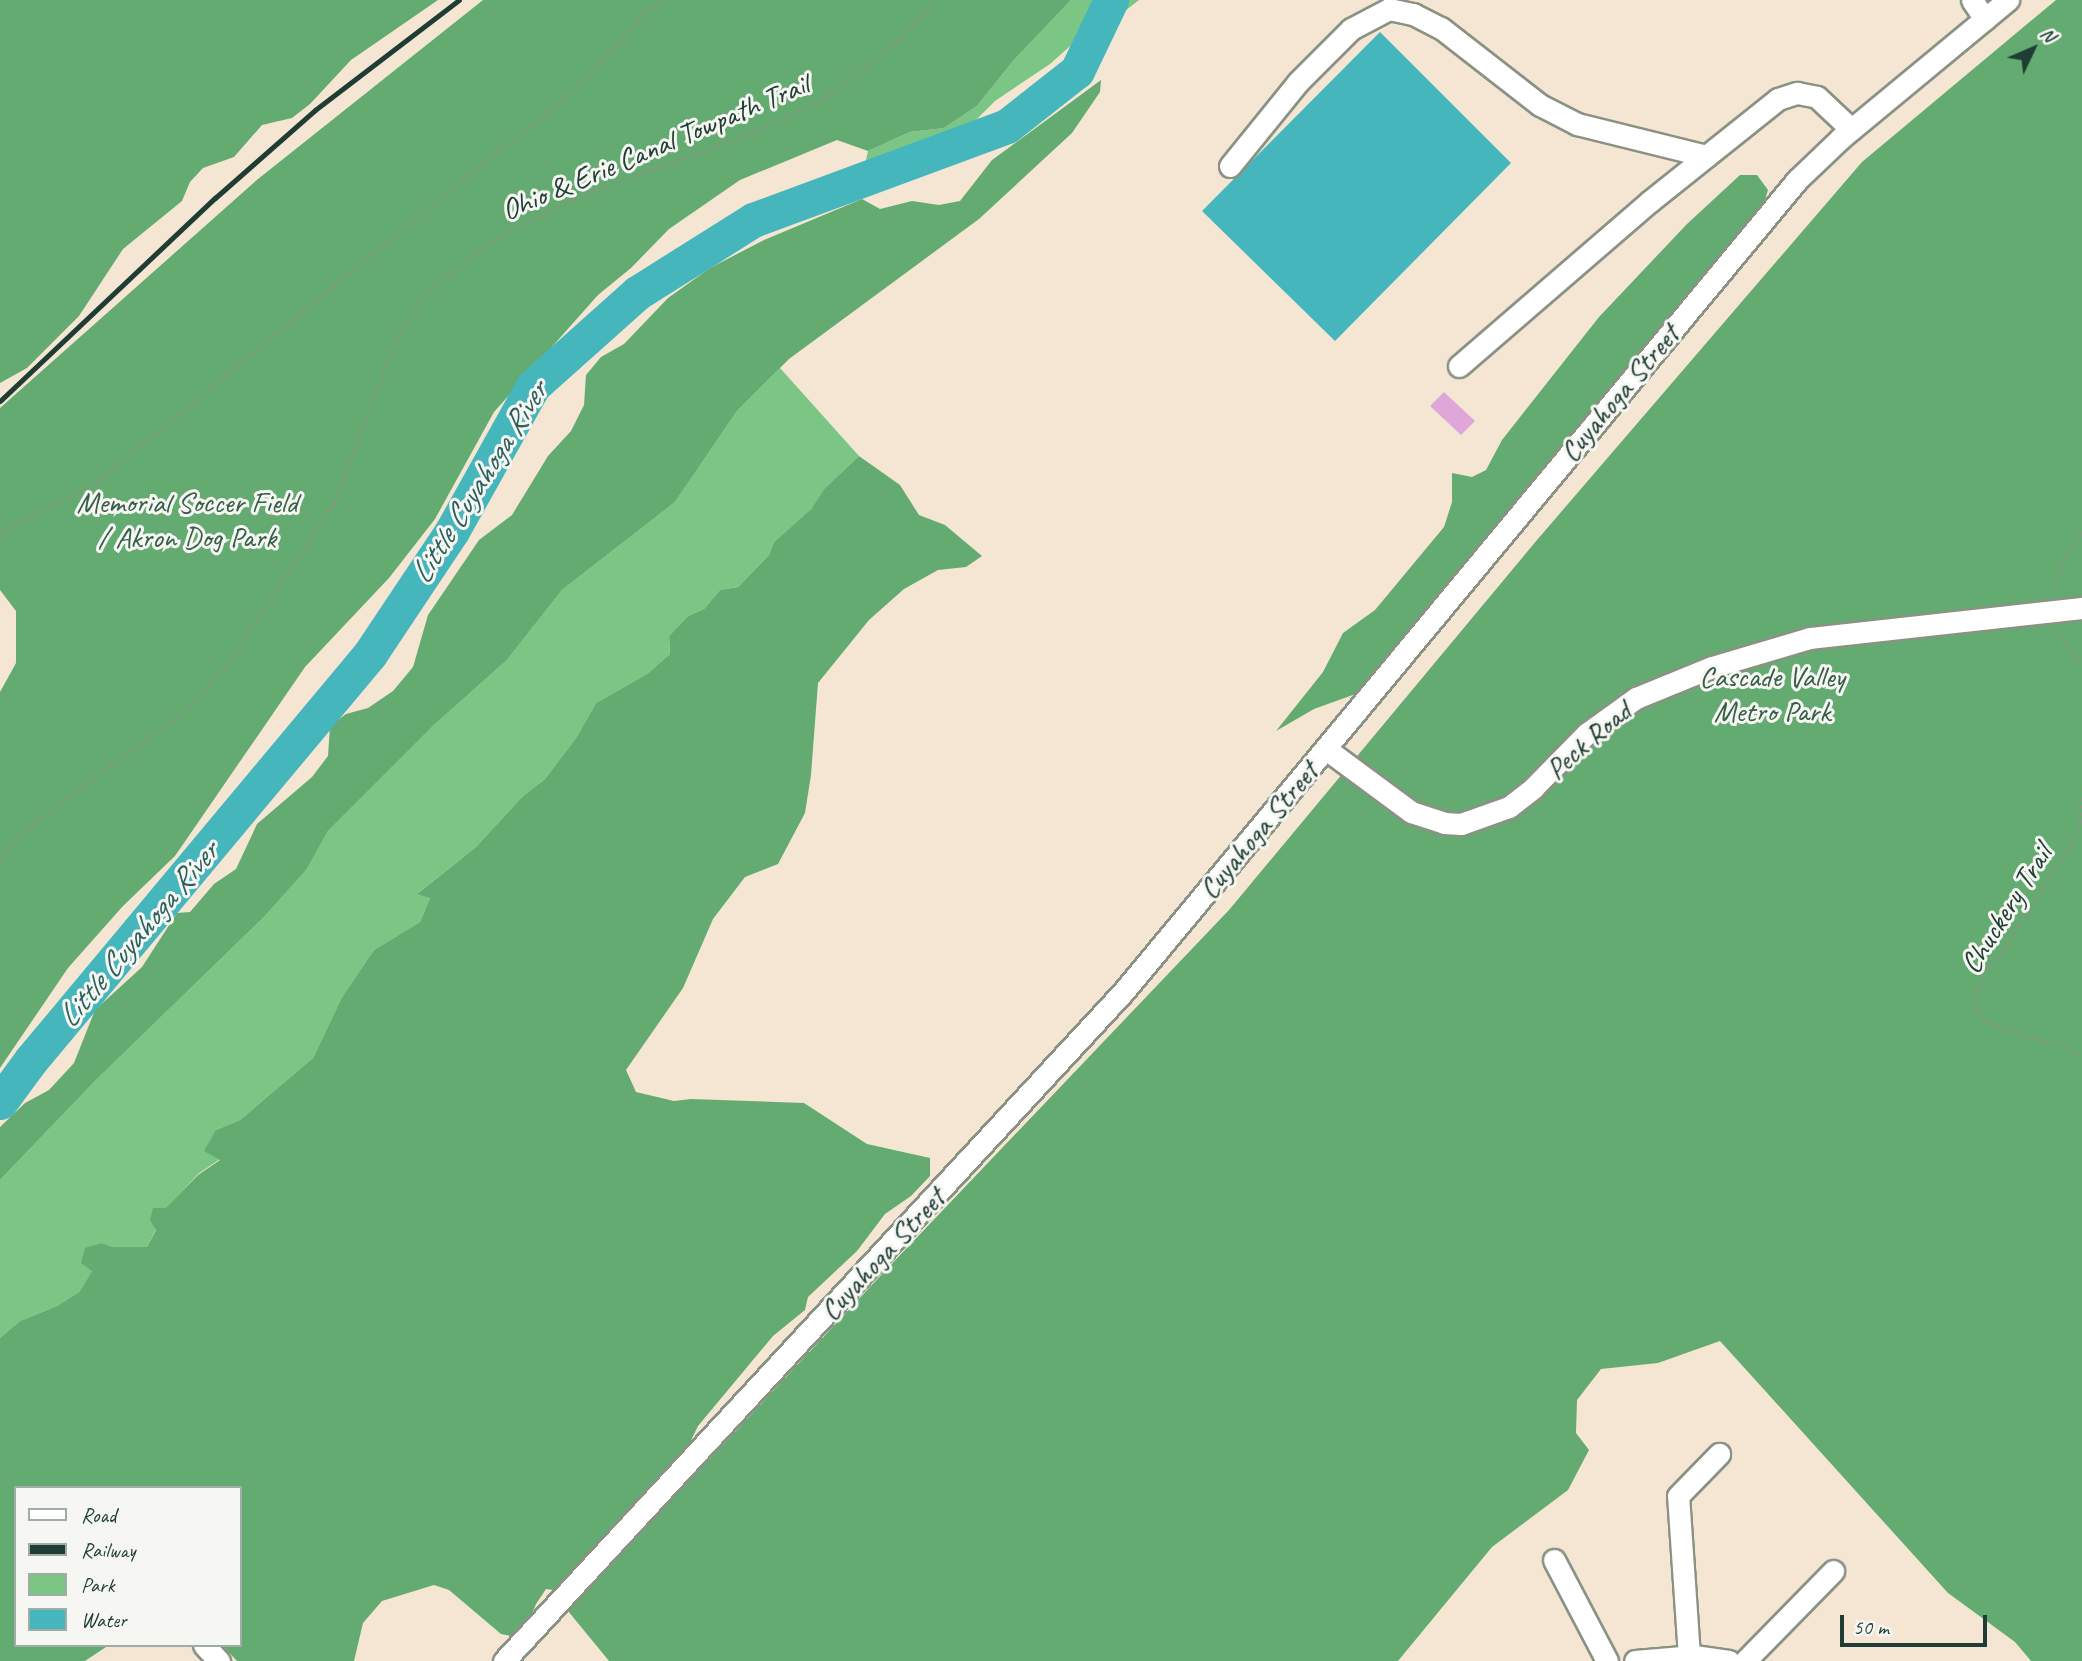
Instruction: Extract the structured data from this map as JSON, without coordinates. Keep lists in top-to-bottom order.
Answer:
{
  "streets": {
    "street": ["Cuyahoga Street", "Peck Road"],
    "path": ["Ohio & Erie Canal Towpath Trail", "Chuckery Trail"]
  },
  "crossings": [
    ["Cuyahoga Street", "Peck Road"]
  ],
  "water": ["Little Cuyahoga River"],
  "parks": ["Memorial Soccer Field / Akron Dog Park", "Cascade Valley Metro Park"],
  "legend": [
    "Road",
    "Railway",
    "Park",
    "Water"
  ],
  "scale_bar": "50 m",
  "north": "top right"
}
